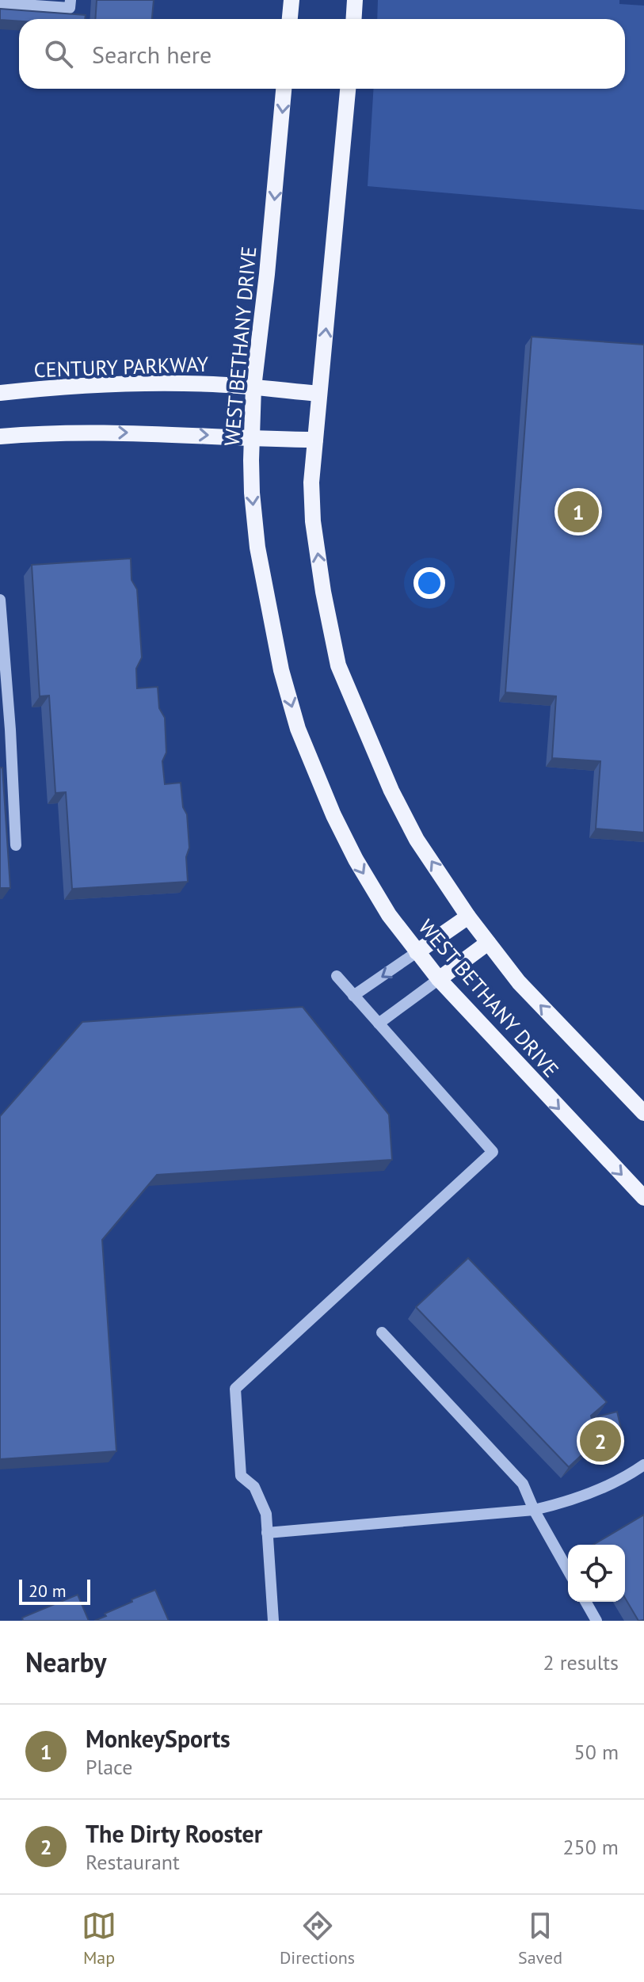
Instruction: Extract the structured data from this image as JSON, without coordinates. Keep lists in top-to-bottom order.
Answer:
{
  "streets": {
    "main road": ["WEST BETHANY DRIVE", "CENTURY PARKWAY"]
  },
  "crossings": [
    ["WEST BETHANY DRIVE", "CENTURY PARKWAY"]
  ],
  "scale_bar": "20 m",
  "page": {
    "search": "Search here",
    "pins": ["1", "2"],
    "scale": "20 m",
    "heading": ["Nearby", "2 results"],
    "list": [
      {
        "mark": "1",
        "name": "MonkeySports",
        "note": "Place",
        "value": "50 m"
      },
      {
        "mark": "2",
        "name": "The Dirty Rooster",
        "note": "Restaurant",
        "value": "250 m"
      }
    ],
    "nav": ["Map", "Directions", "Saved"]
  }
}
